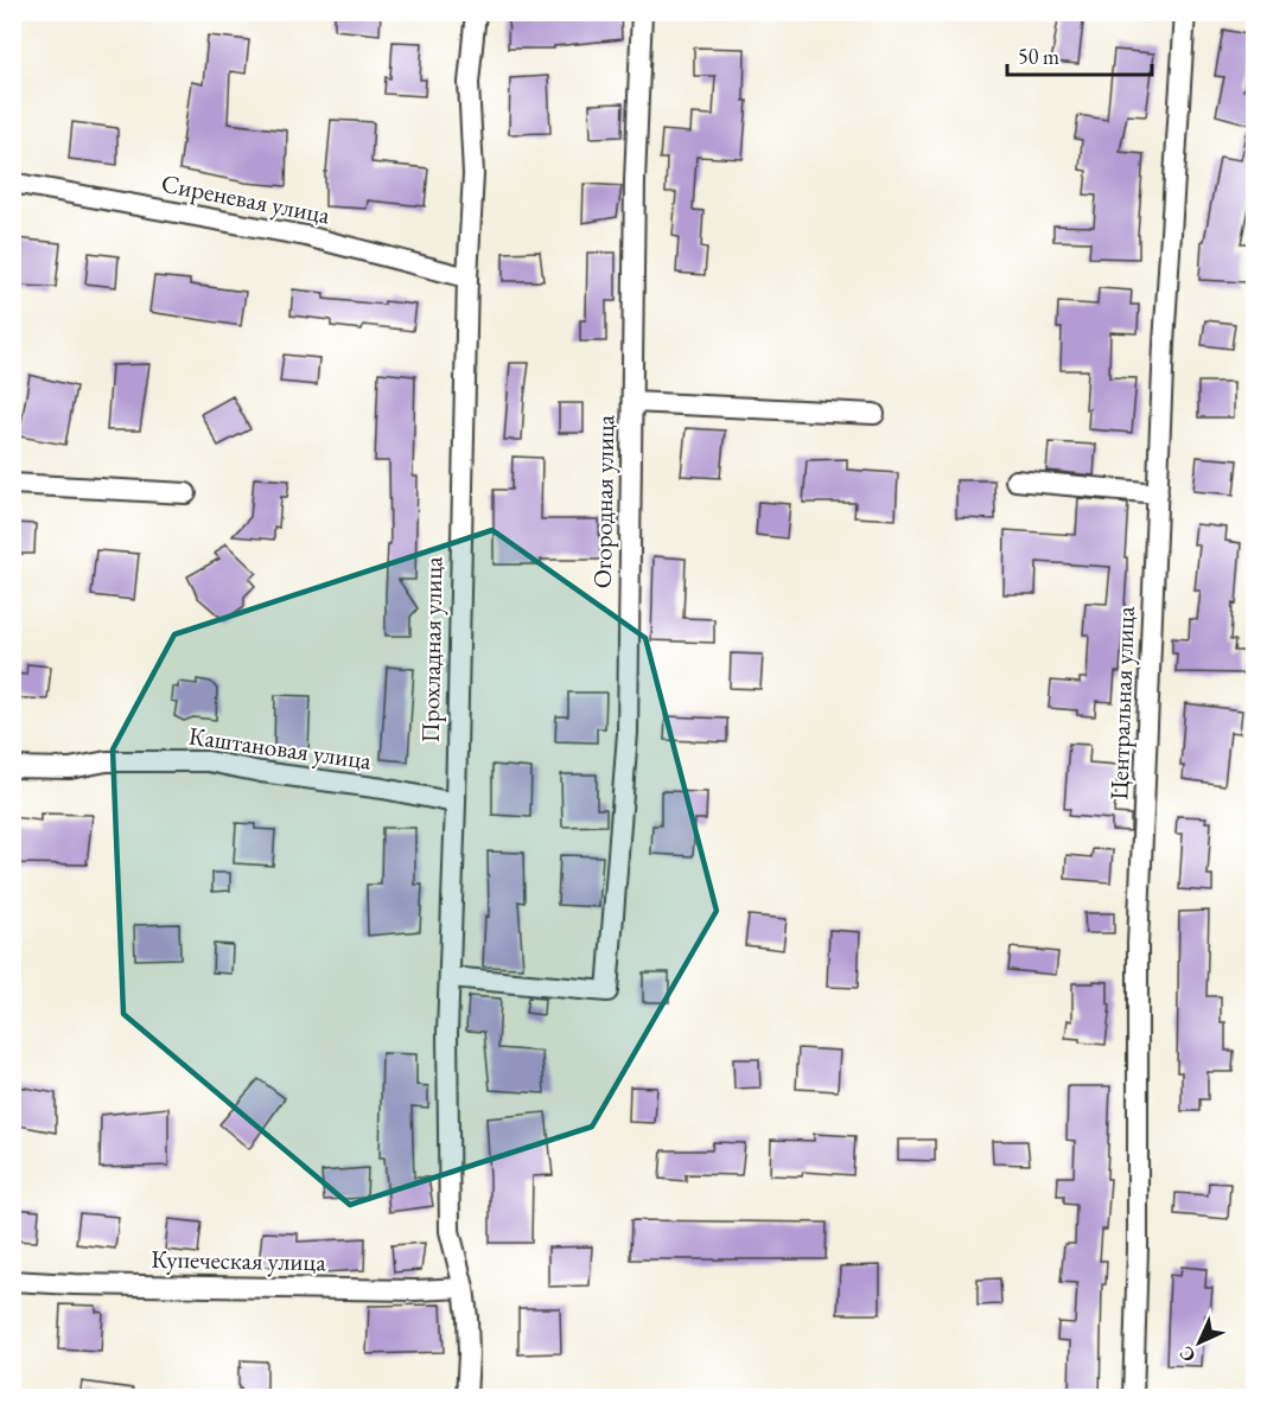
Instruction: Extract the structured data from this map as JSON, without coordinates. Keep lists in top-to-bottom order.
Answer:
{
  "streets": {
    "street": [
      "Сиреневая улица",
      "Огородная улица",
      "Прохладная улица",
      "Центральная улица",
      "Каштановая улица",
      "Купеческая улица"
    ]
  },
  "crossings": [
    ["Сиреневая улица", "Прохладная улица"],
    ["Огородная улица", "Прохладная улица"],
    ["Прохладная улица", "Каштановая улица"],
    ["Прохладная улица", "Купеческая улица"]
  ],
  "scale_bar": "50 m",
  "north": "bottom left"
}
